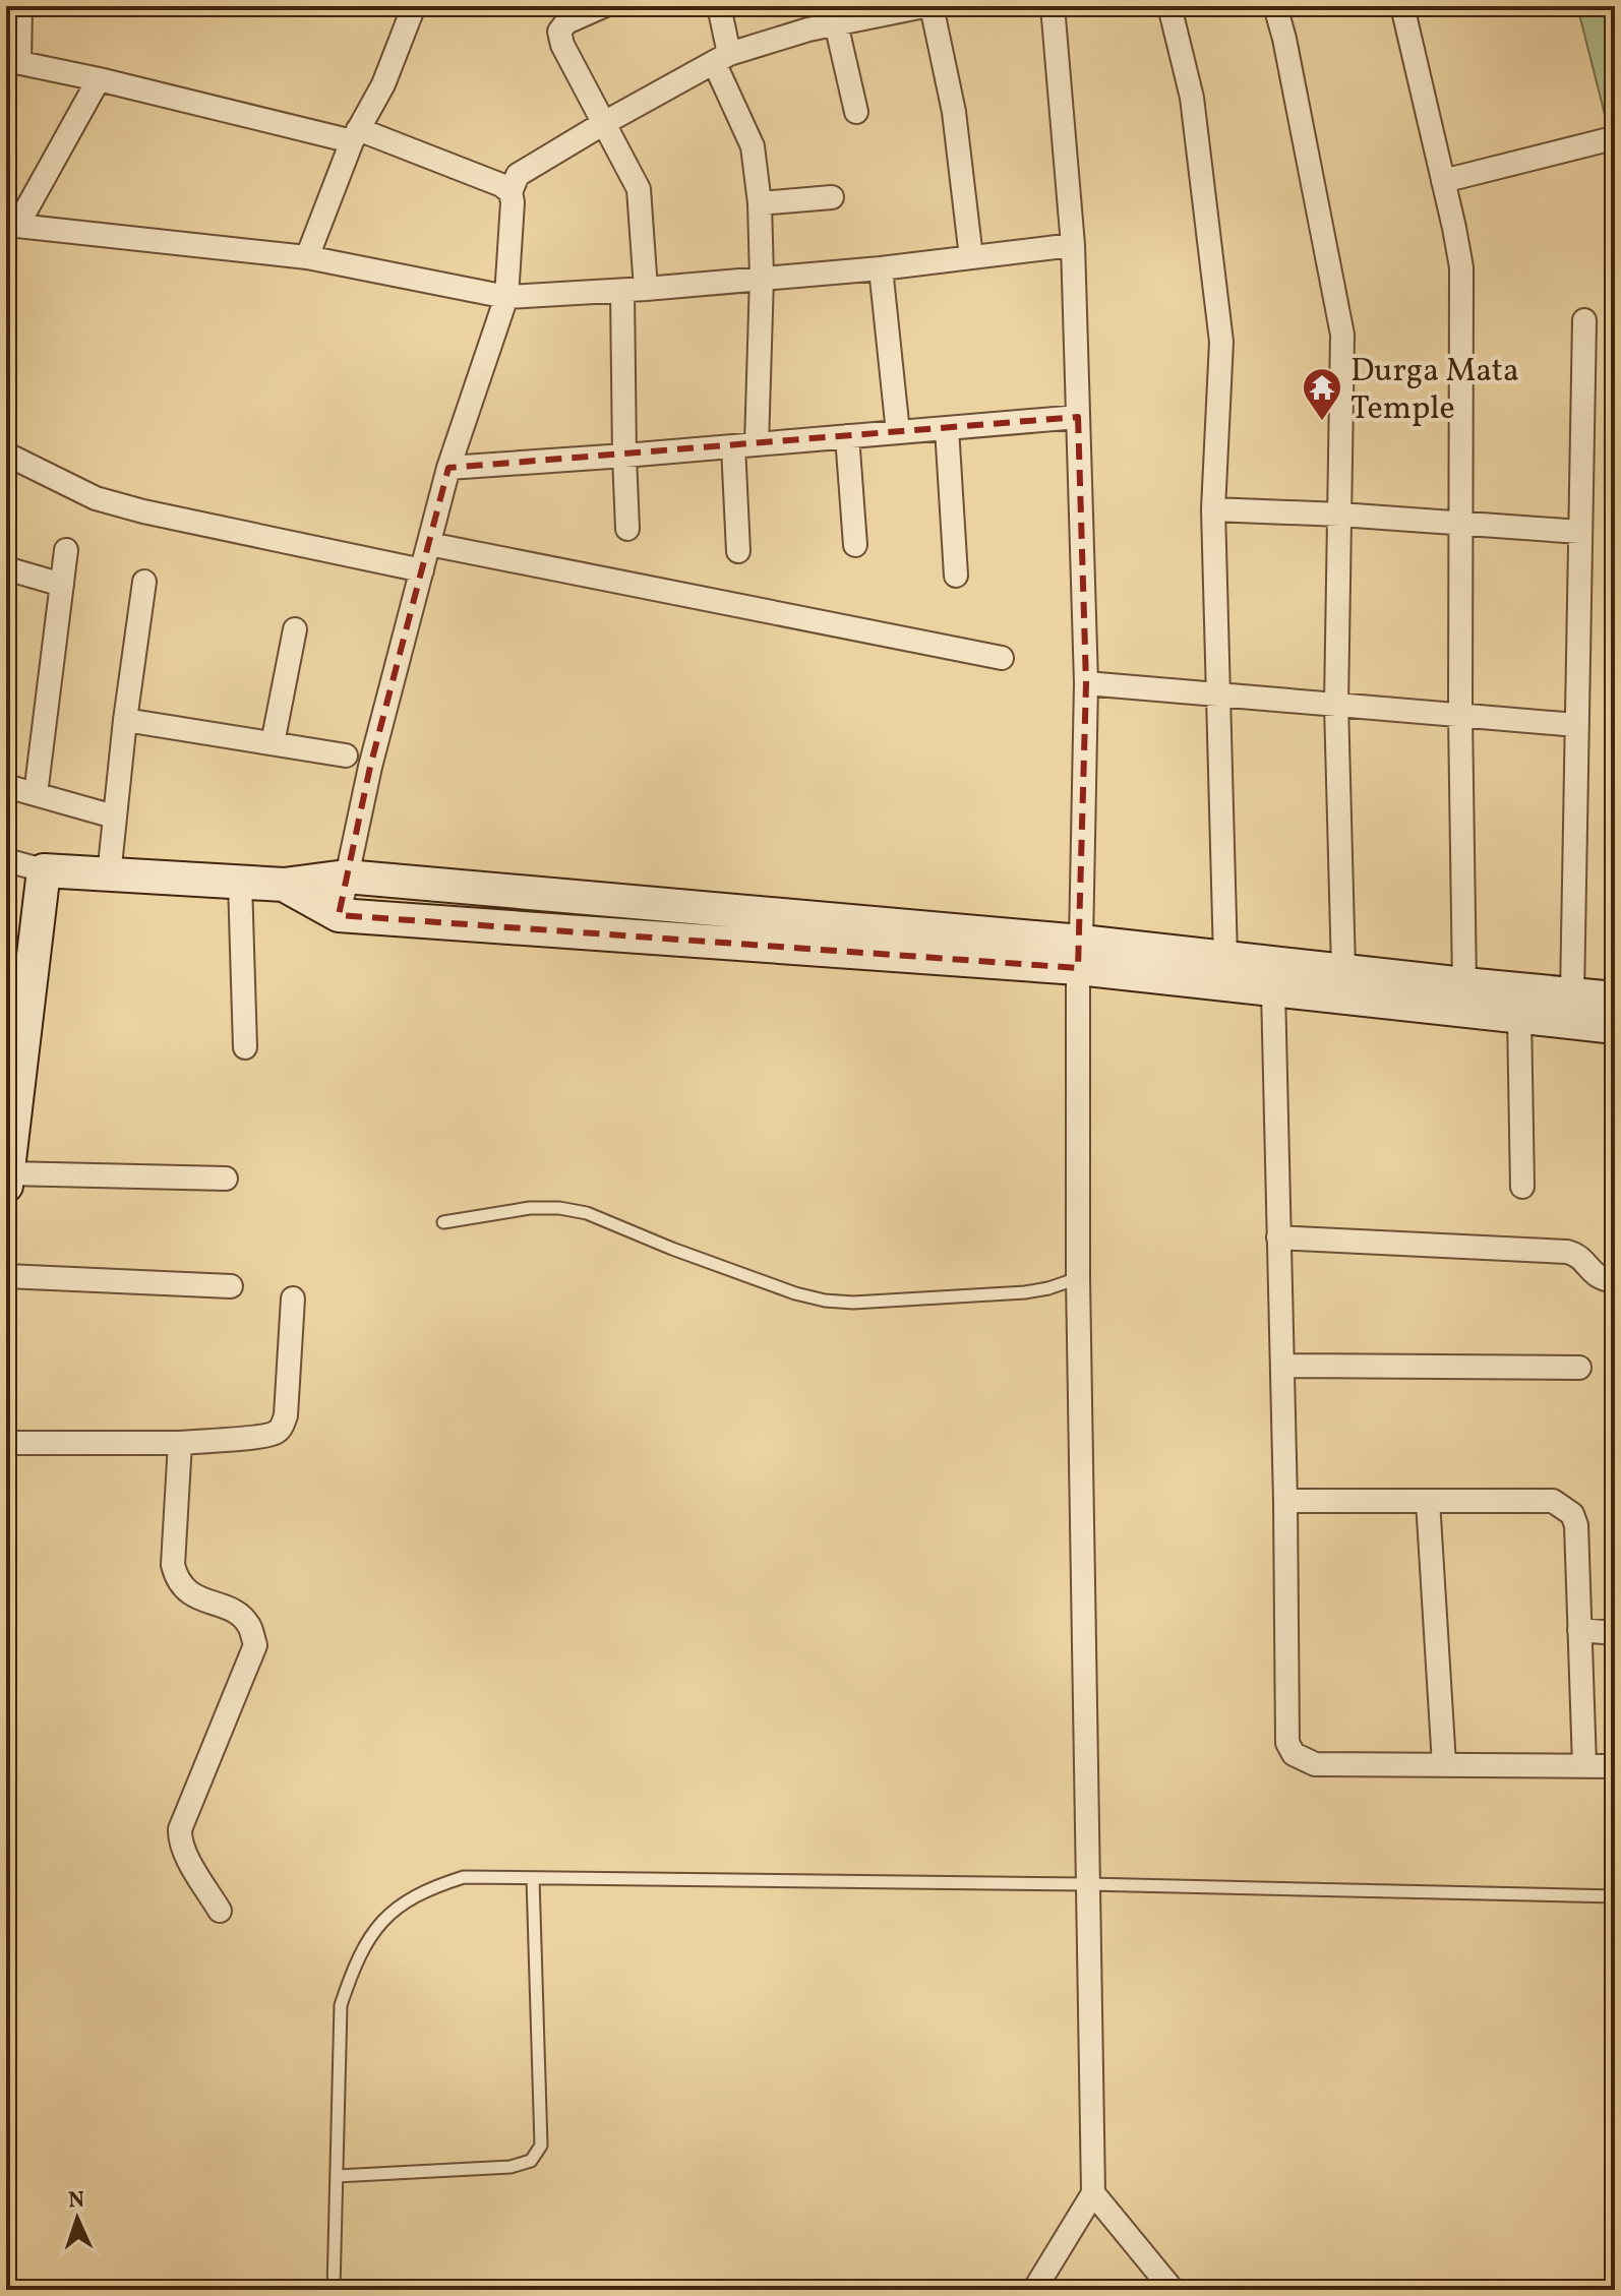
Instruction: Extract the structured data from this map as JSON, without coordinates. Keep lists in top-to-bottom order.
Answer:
{
  "places": {
    "temple": ["Durga Mata Temple"]
  },
  "north": "top"
}
